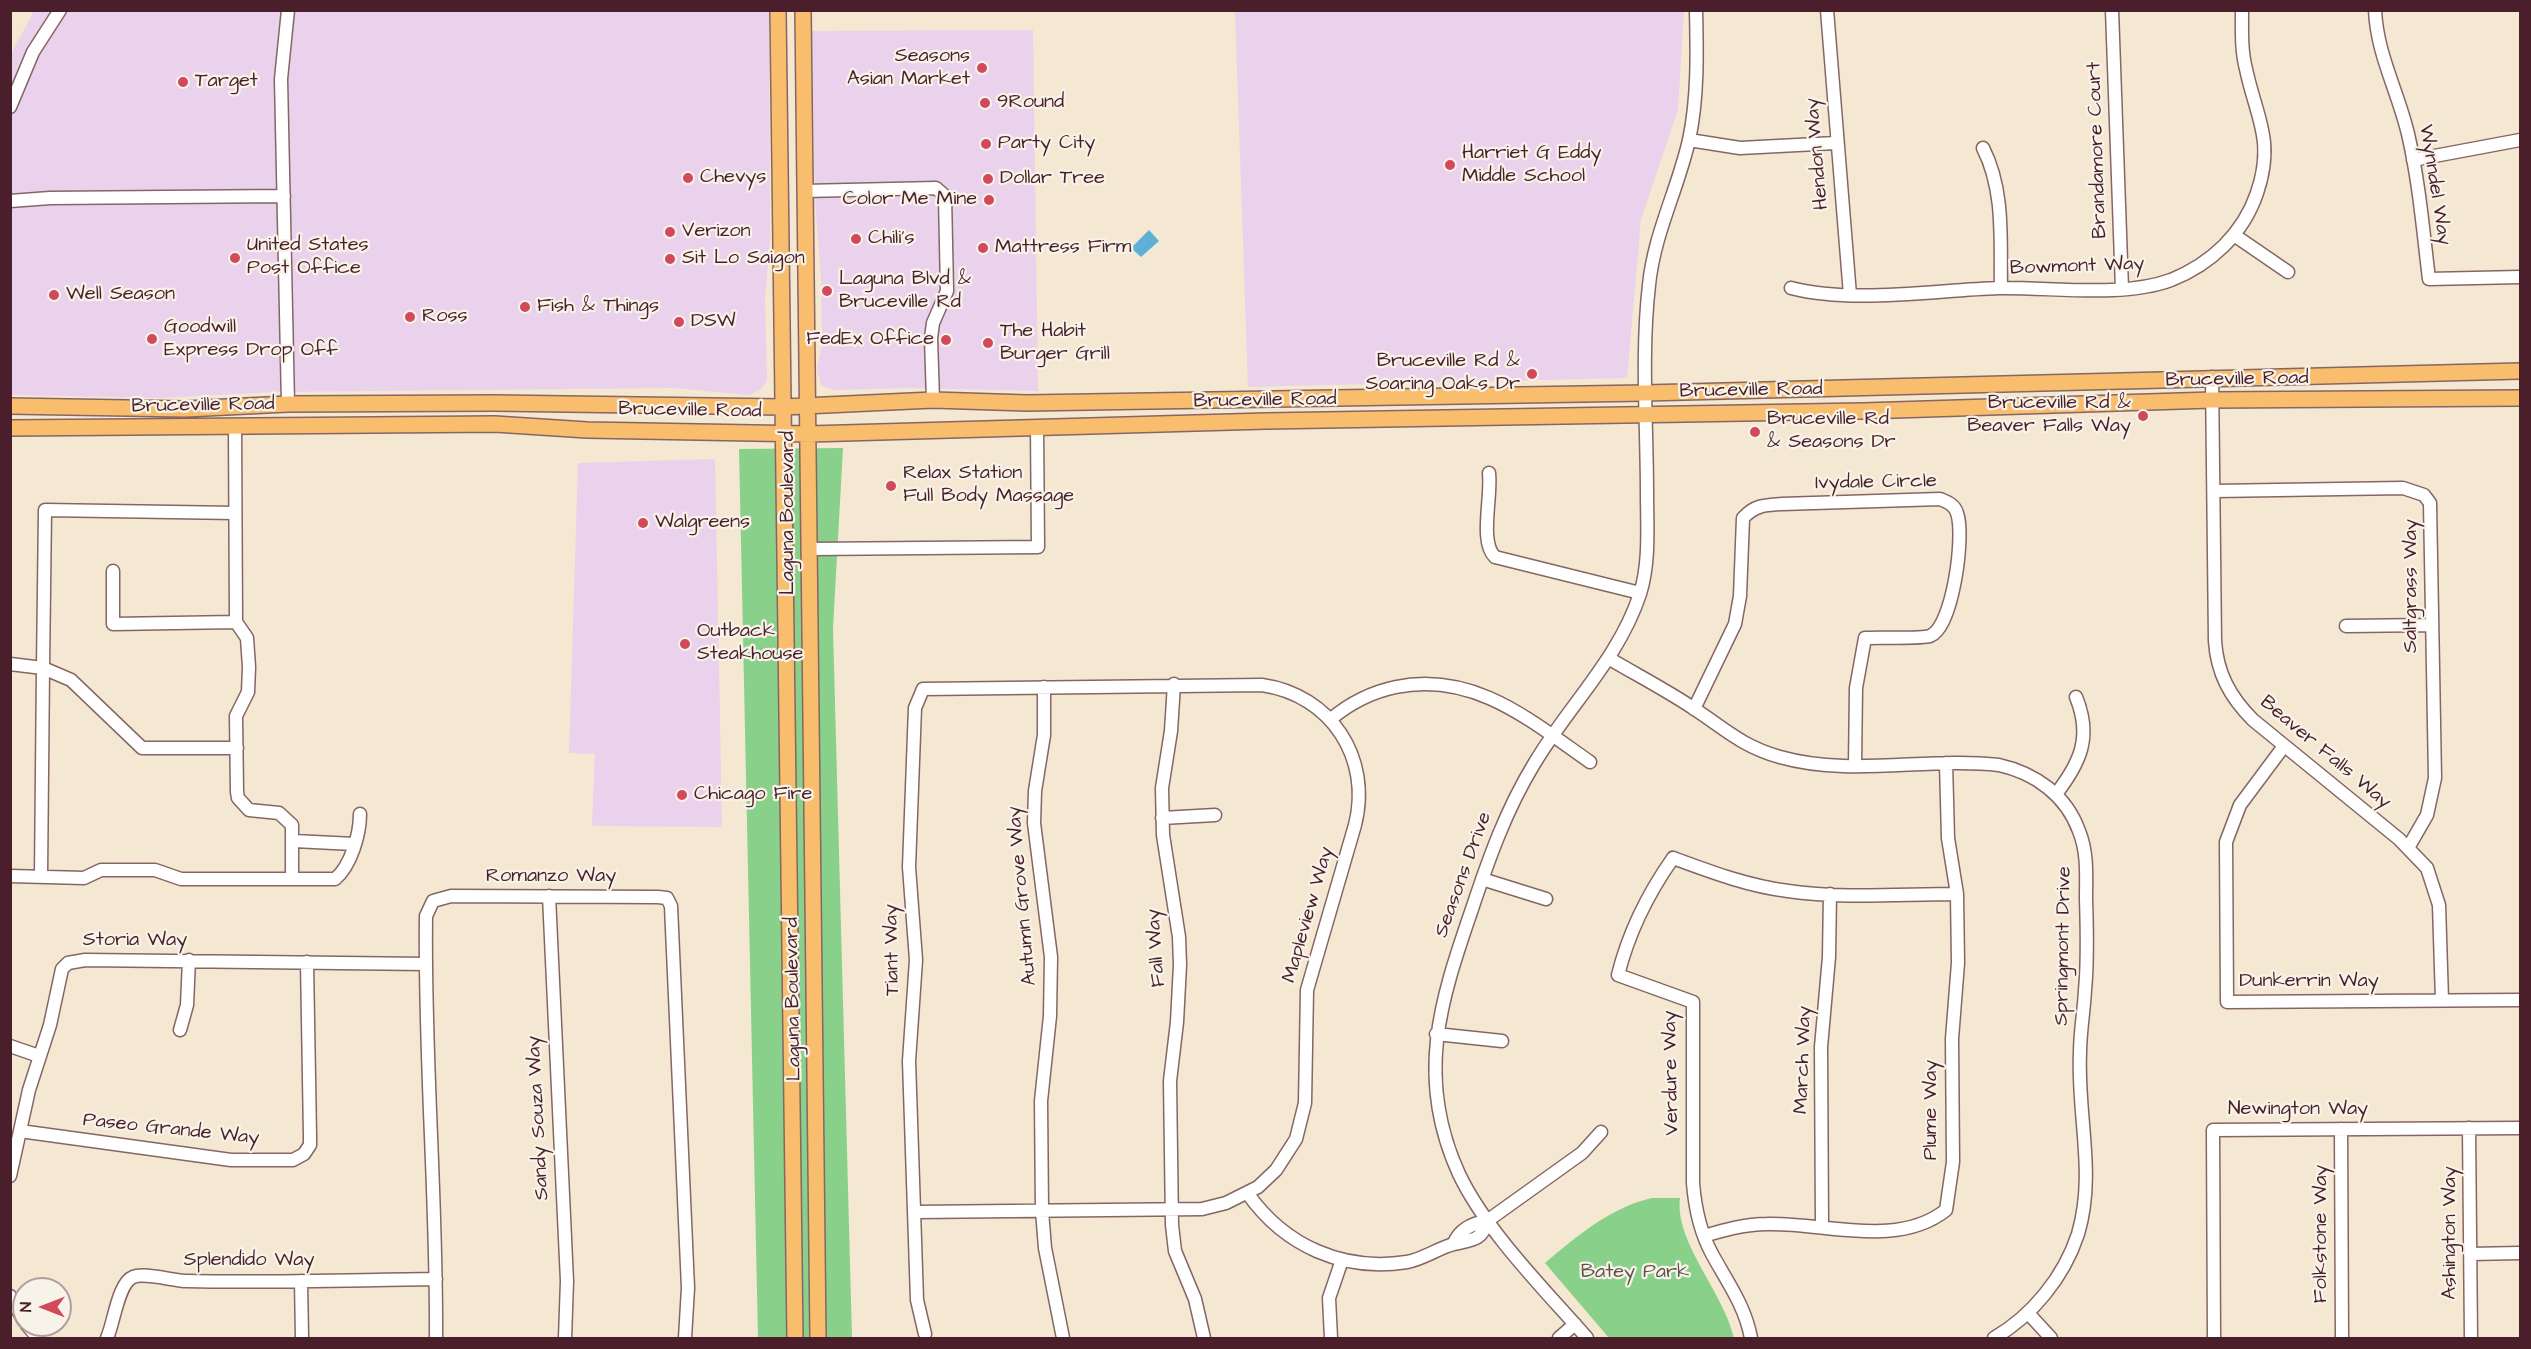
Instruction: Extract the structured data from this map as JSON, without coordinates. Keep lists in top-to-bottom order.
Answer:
{
  "streets": {
    "main road": ["Bruceville Road", "Laguna Boulevard"],
    "street": [
      "Brandamore Court",
      "Hendon Way",
      "Wynndel Way",
      "Bowmont Way",
      "Ivydale Circle",
      "Saltgrass Way",
      "Beaver Falls Way",
      "Seasons Drive",
      "Romanzo Way",
      "Autumn Grove Way",
      "Mapleview Way",
      "Storia Way",
      "Springmont Drive",
      "Fall Way",
      "Tiant Way",
      "Dunkerrin Way",
      "March Way",
      "Verdure Way",
      "Plume Way",
      "Newington Way",
      "Sandy Souza Way",
      "Paseo Grande Way",
      "Ashington Way",
      "Folkstone Way",
      "Splendido Way"
    ]
  },
  "crossings": [
    ["Brandamore Court", "Bowmont Way"],
    ["Hendon Way", "Bowmont Way"],
    ["Bruceville Road", "Laguna Boulevard"],
    ["Bruceville Road", "Beaver Falls Way"],
    ["Bruceville Road", "Seasons Drive"],
    ["Ivydale Circle", "Springmont Drive"],
    ["Saltgrass Way", "Beaver Falls Way"],
    ["Beaver Falls Way", "Dunkerrin Way"],
    ["Seasons Drive", "Springmont Drive"],
    ["Romanzo Way", "Storia Way"],
    ["Romanzo Way", "Sandy Souza Way"],
    ["Romanzo Way", "Splendido Way"],
    ["Autumn Grove Way", "Mapleview Way"],
    ["Mapleview Way", "Fall Way"],
    ["Mapleview Way", "Tiant Way"],
    ["Storia Way", "Paseo Grande Way"],
    ["Springmont Drive", "Plume Way"],
    ["March Way", "Verdure Way"],
    ["March Way", "Plume Way"],
    ["Verdure Way", "Plume Way"],
    ["Newington Way", "Ashington Way"],
    ["Newington Way", "Folkstone Way"]
  ],
  "parks": ["Batey Park"],
  "places": [
    "Seasons Asian Market",
    "Target",
    "9Round",
    "Party City",
    "Harriet G Eddy Middle School",
    "Chevys",
    "Dollar Tree",
    "Color Me Mine",
    "Verizon",
    "Chili's",
    "Mattress Firm",
    "United States Post Office",
    "Sit Lo Saigon",
    "Laguna Blvd & Bruceville Rd",
    "Well Season",
    "Fish & Things",
    "Ross",
    "DSW",
    "Goodwill Express Drop Off",
    "FedEx Office",
    "The Habit Burger Grill",
    "Bruceville Rd & Soaring Oaks Dr",
    "Bruceville Rd & Beaver Falls Way",
    "Bruceville Rd & Seasons Dr",
    "Relax Station Full Body Massage",
    "Walgreens",
    "Outback Steakhouse",
    "Chicago Fire"
  ],
  "north": "left"
}
